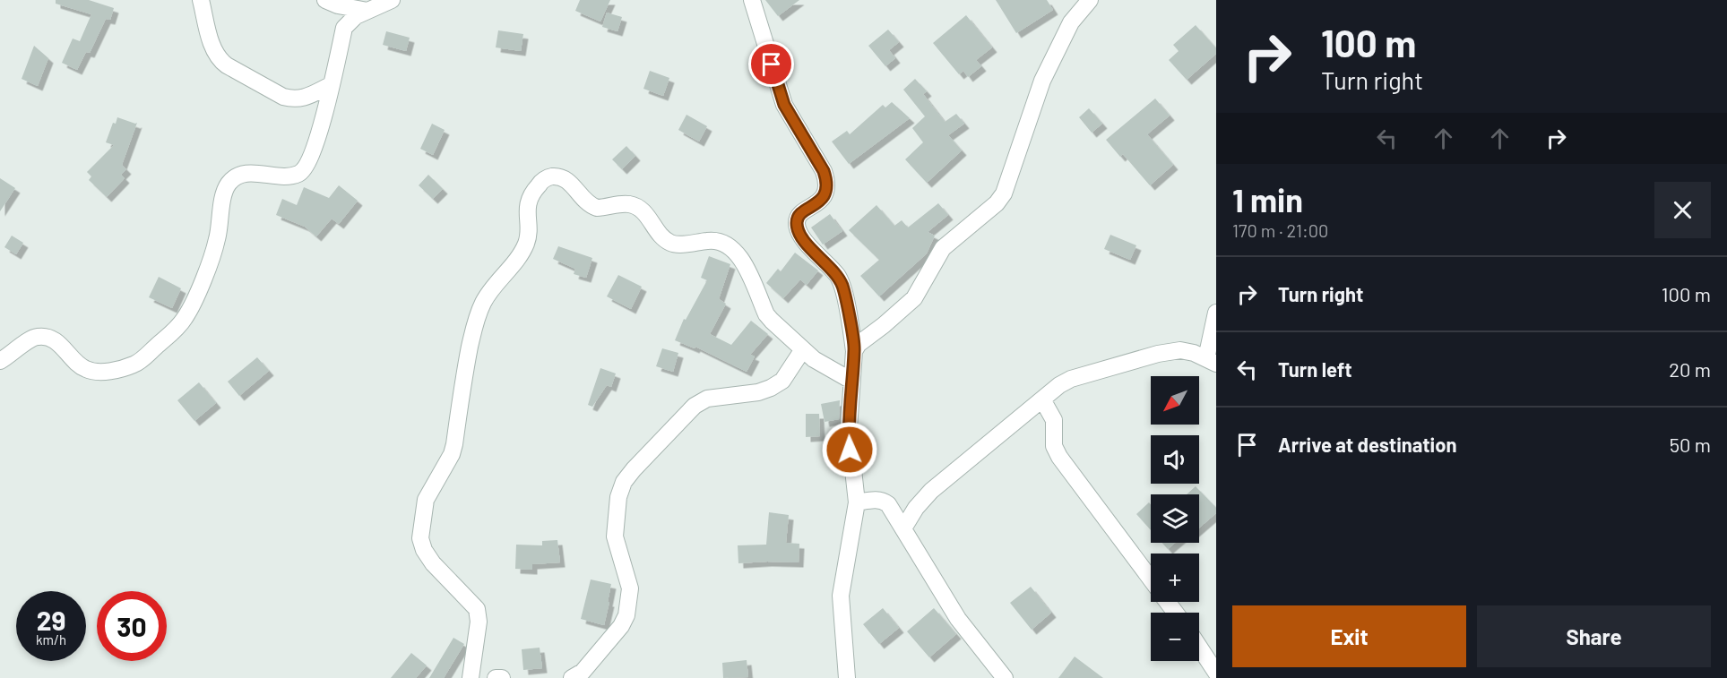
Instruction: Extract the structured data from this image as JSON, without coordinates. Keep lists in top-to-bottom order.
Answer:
{
  "north": "bottom left",
  "page": {
    "turn": ["100 m", "Turn right"],
    "heading": ["1 min", "170 m · 21:00"],
    "list": [
      {
        "name": "Turn right",
        "value": "100 m"
      },
      {
        "name": "Turn left",
        "value": "20 m"
      },
      {
        "name": "Arrive at destination",
        "value": "50 m"
      }
    ],
    "map_buttons": ["+", "−"],
    "speed": "29 km/h",
    "limit": "30",
    "buttons": ["Exit", "Share"]
  }
}
